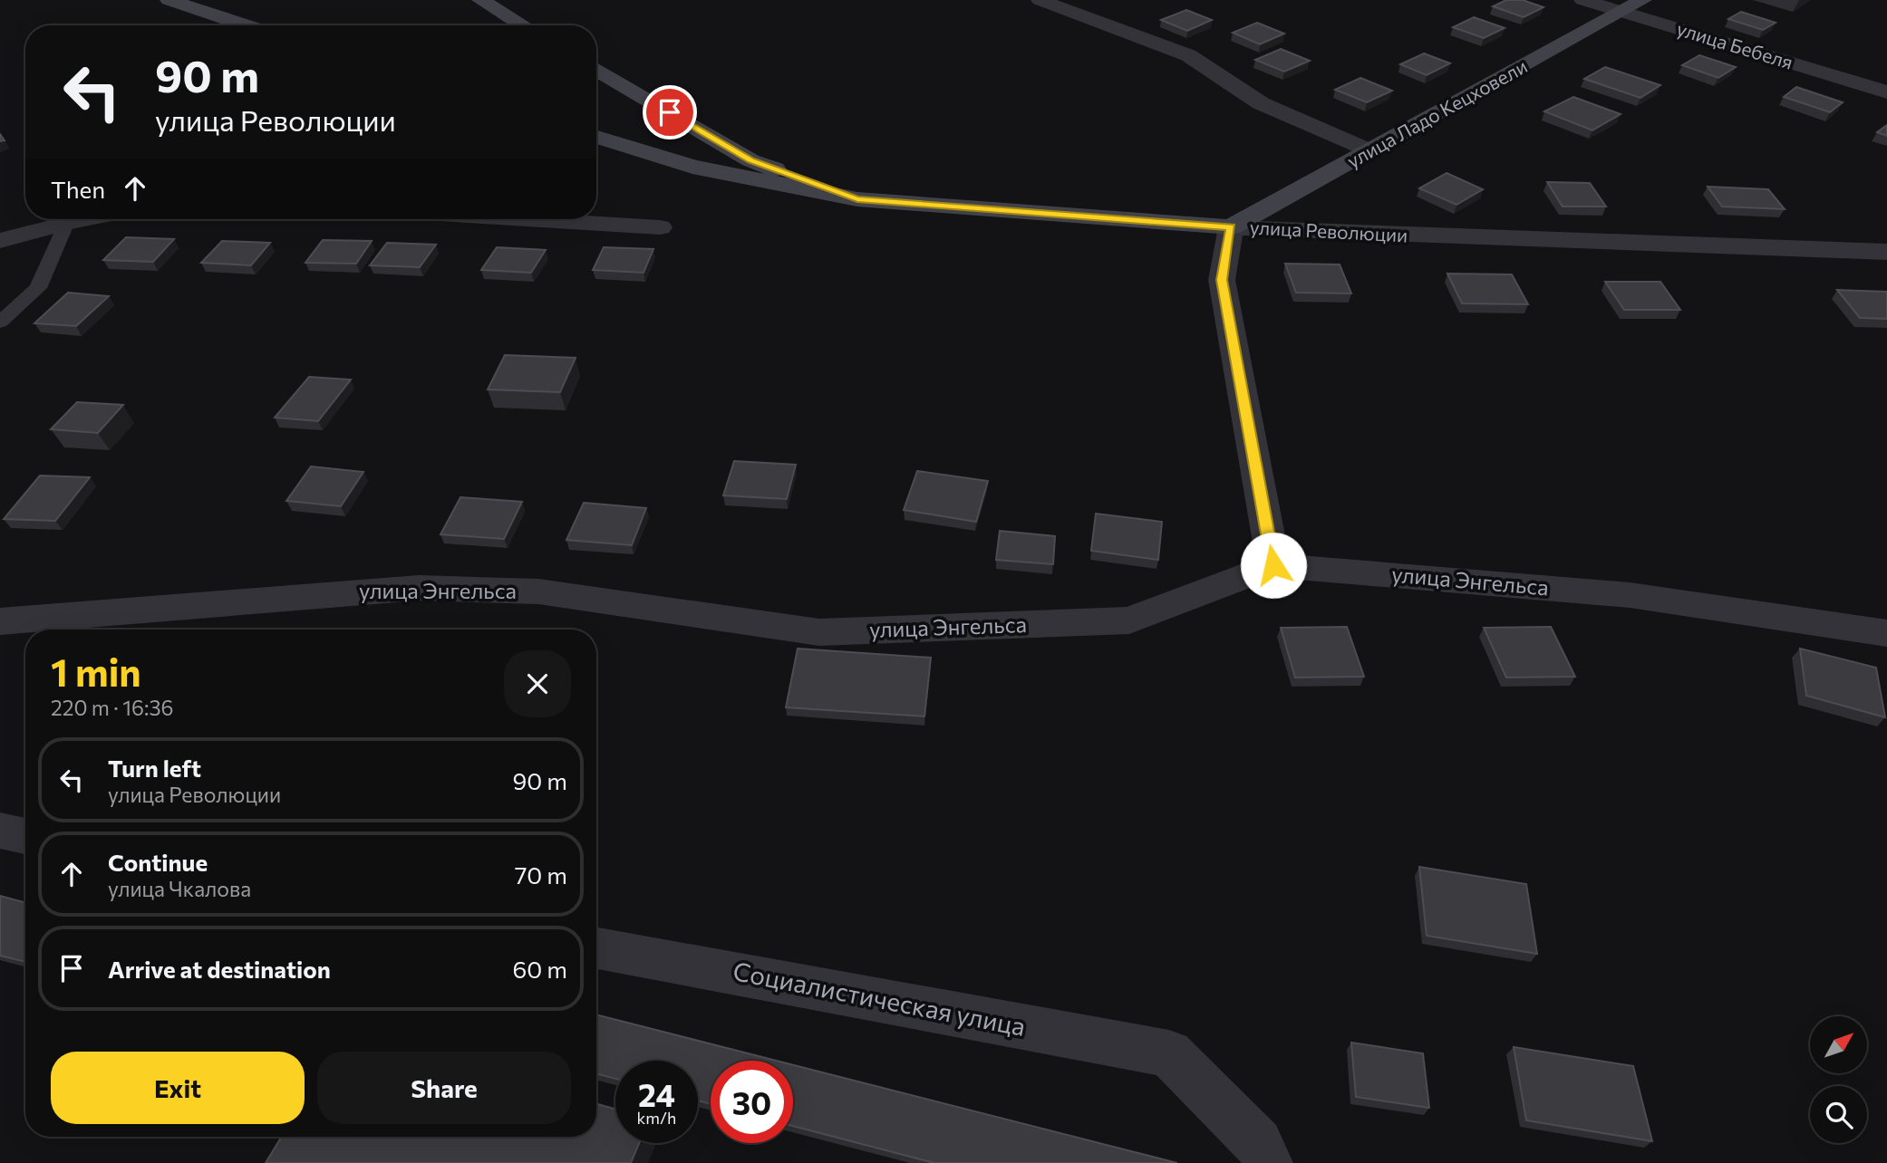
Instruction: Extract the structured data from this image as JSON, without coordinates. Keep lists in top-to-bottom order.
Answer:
{
  "streets": {
    "main road": ["улица Ладо Кецховели", "улица Революции"],
    "street": ["улица Бебеля", "улица Энгельса", "Социалистическая улица"]
  },
  "crossings": [
    ["улица Бебеля", "улица Ладо Кецховели"],
    ["улица Ладо Кецховели", "улица Революции"]
  ],
  "north": "top right",
  "page": {
    "turn": ["90 m", "улица Революции"],
    "then": "Then",
    "heading": ["1 min", "220 m · 16:36"],
    "list": [
      {
        "name": "Turn left",
        "note": "улица Революции",
        "value": "90 m"
      },
      {
        "name": "Continue",
        "note": "улица Чкалова",
        "value": "70 m"
      },
      {
        "name": "Arrive at destination",
        "value": "60 m"
      }
    ],
    "buttons": ["Exit", "Share"],
    "speed": "24 km/h",
    "limit": "30"
  }
}
